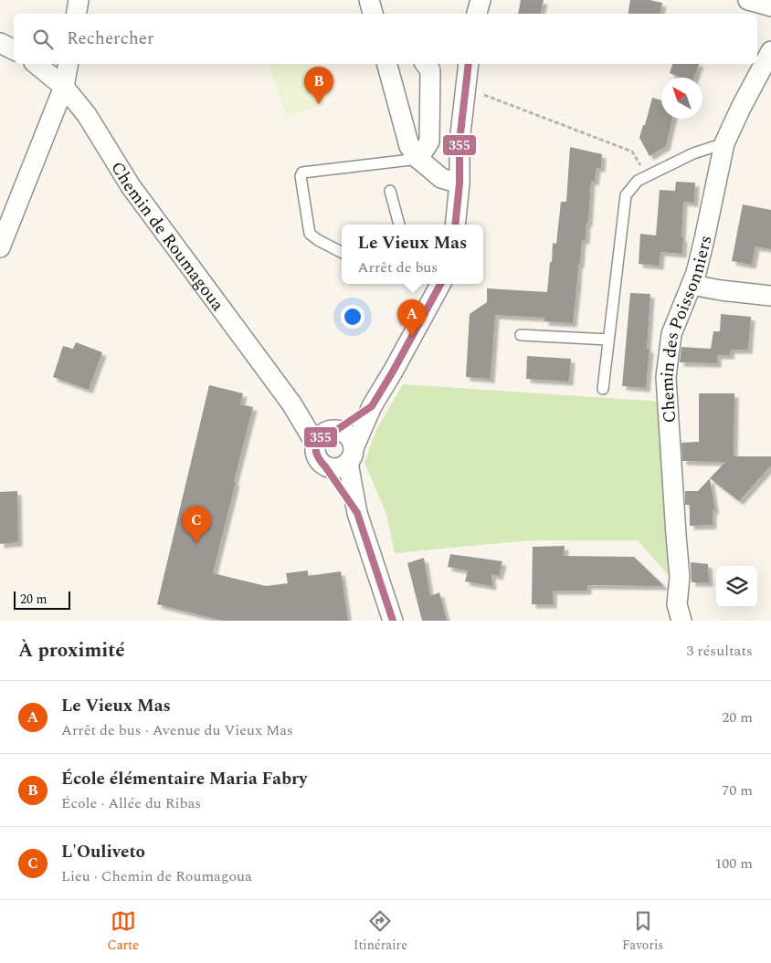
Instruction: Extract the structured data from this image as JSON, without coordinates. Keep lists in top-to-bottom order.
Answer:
{
  "streets": {
    "street": ["Chemin de Roumagoua", "Chemin des Poissonniers"]
  },
  "lines": ["transit line 355"],
  "scale_bar": "20 m",
  "north": "top left",
  "page": {
    "search": "Rechercher",
    "pins": ["B", "A", "C"],
    "popup": ["Le Vieux Mas", "Arrêt de bus"],
    "scale": "20 m",
    "heading": ["À proximité", "3 résultats"],
    "list": [
      {
        "mark": "A",
        "name": "Le Vieux Mas",
        "note": "Arrêt de bus · Avenue du Vieux Mas",
        "value": "20 m"
      },
      {
        "mark": "B",
        "name": "École élémentaire Maria Fabry",
        "note": "École · Allée du Ribas",
        "value": "70 m"
      },
      {
        "mark": "C",
        "name": "L'Ouliveto",
        "note": "Lieu · Chemin de Roumagoua",
        "value": "100 m"
      }
    ],
    "nav": ["Carte", "Itinéraire", "Favoris"]
  }
}
